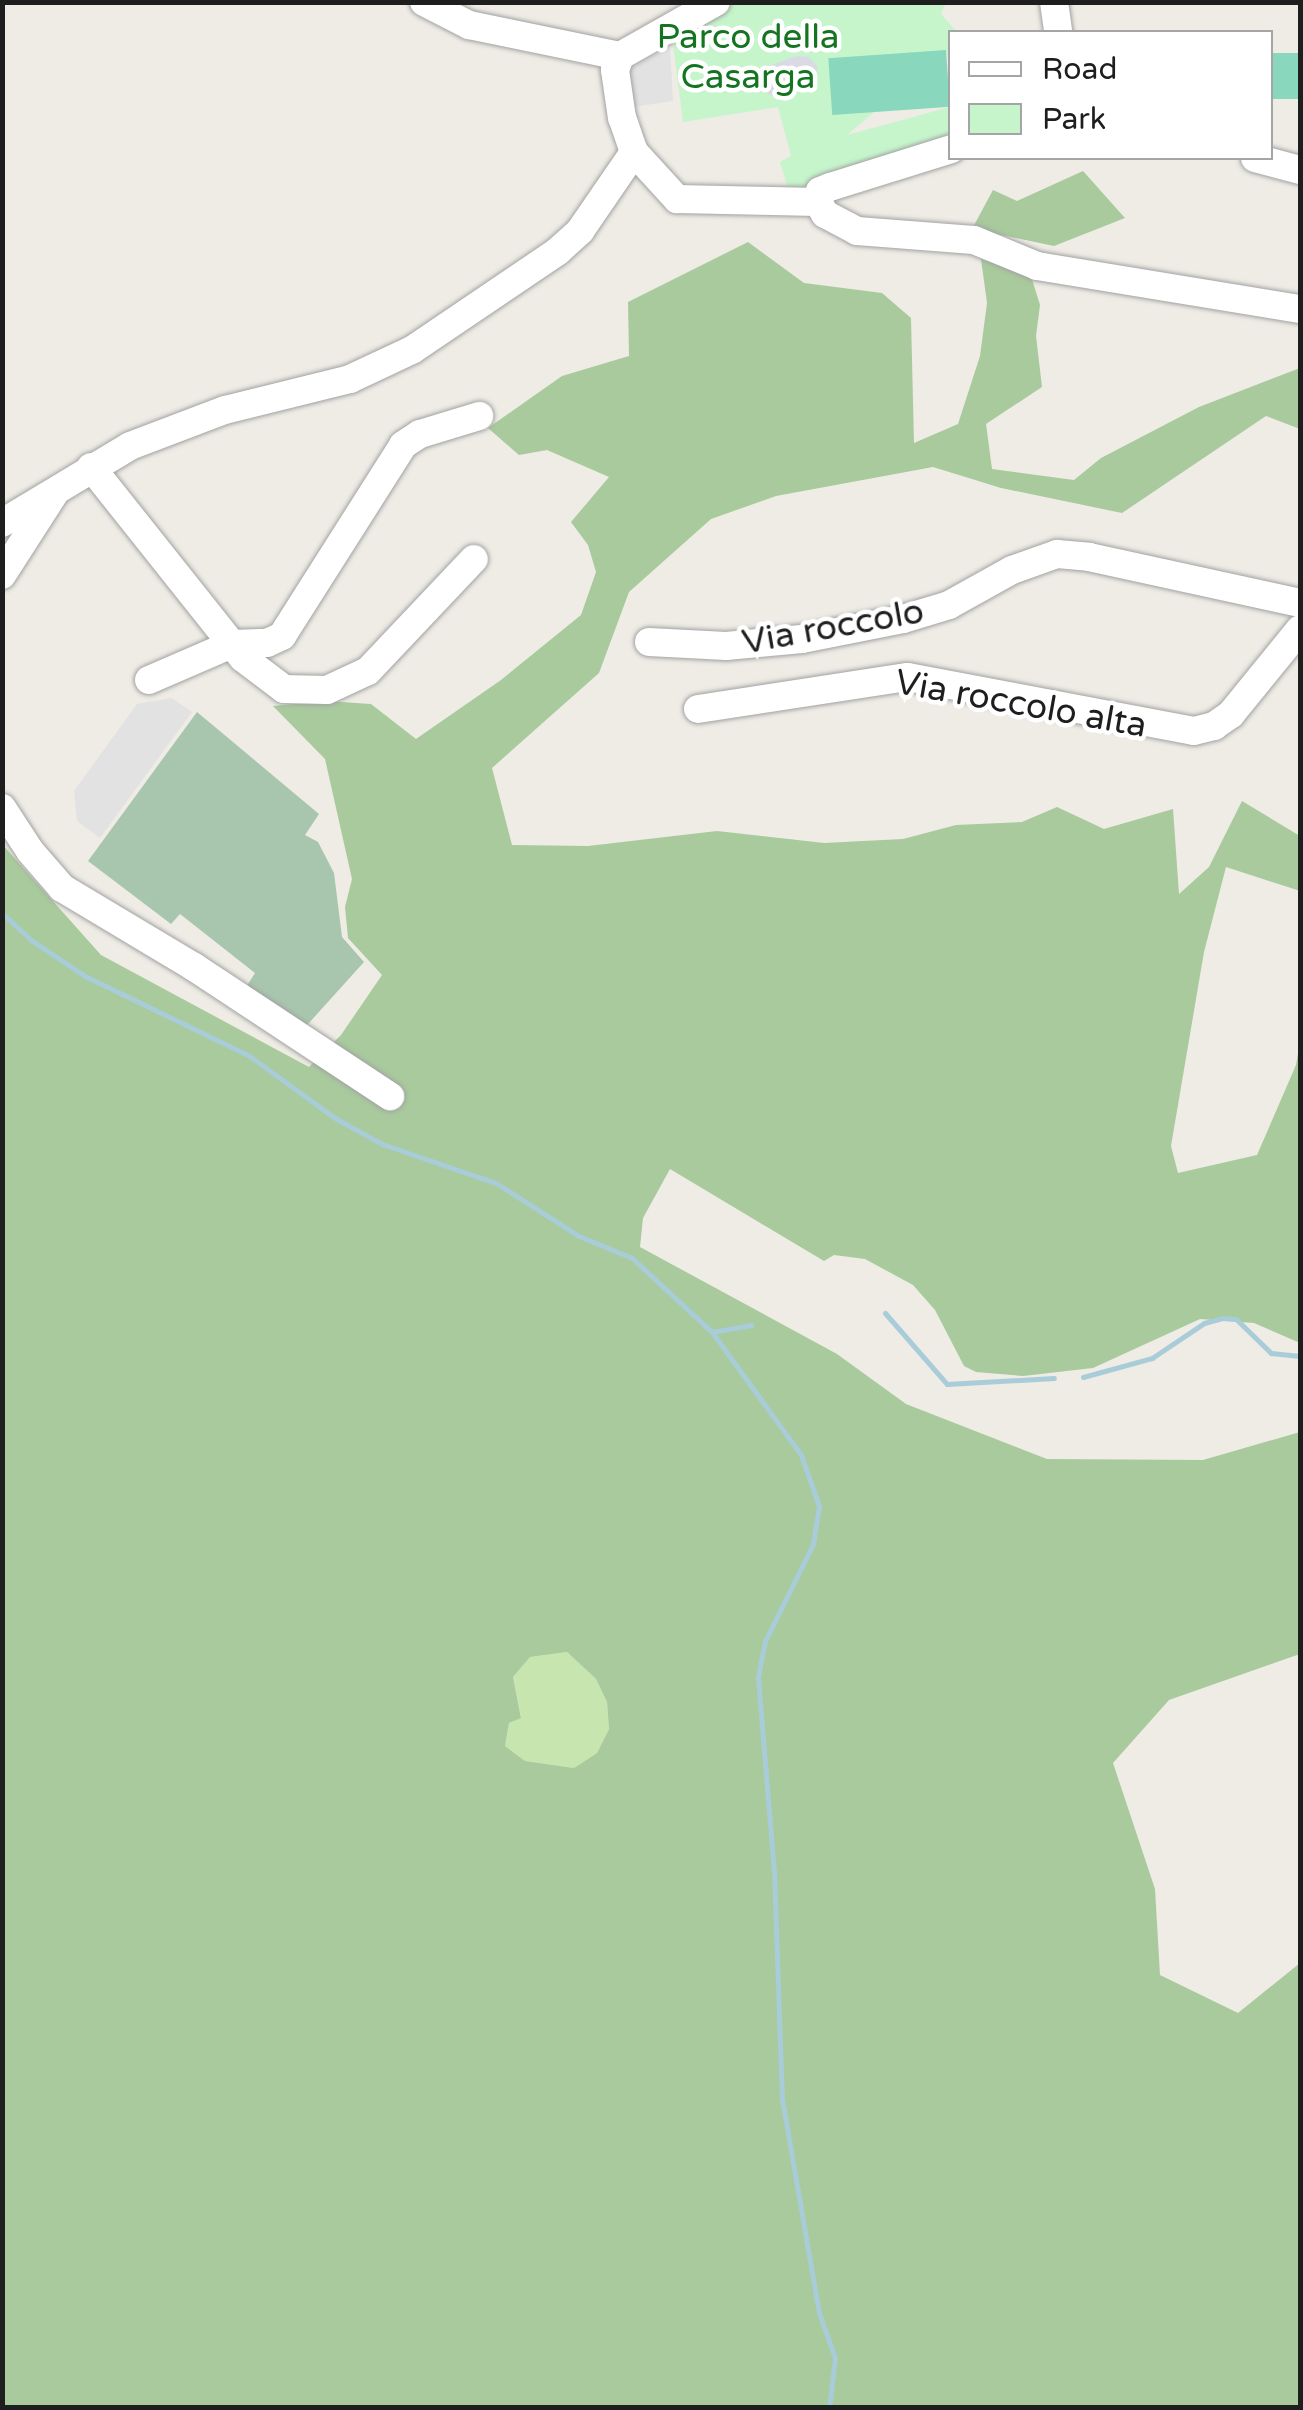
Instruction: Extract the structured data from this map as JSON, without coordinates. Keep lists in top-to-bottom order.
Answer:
{
  "streets": {
    "street": ["Via roccolo", "Via roccolo alta"]
  },
  "parks": ["Parco della Casarga"],
  "legend": ["Road", "Park"]
}
